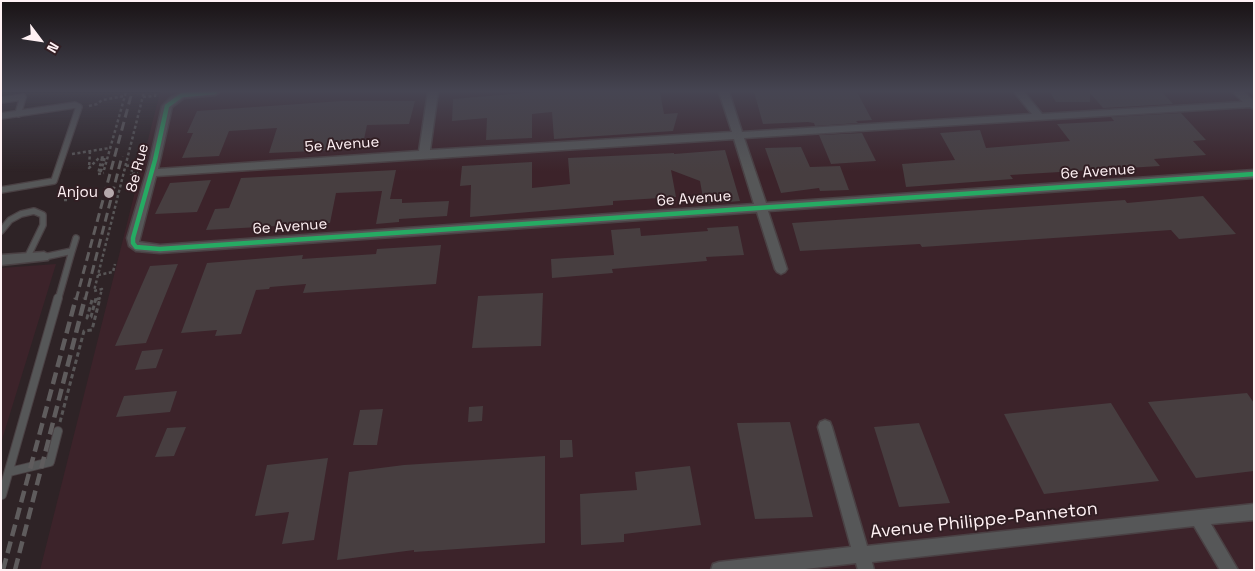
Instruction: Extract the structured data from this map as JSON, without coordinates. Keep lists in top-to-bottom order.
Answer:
{
  "streets": {
    "street": [
      "5e Avenue",
      "8e Rue",
      "6e Avenue",
      "Avenue Philippe-Panneton"
    ]
  },
  "crossings": [
    ["5e Avenue", "8e Rue"],
    ["8e Rue", "6e Avenue"]
  ],
  "places": ["Anjou"],
  "north": "bottom right"
}
